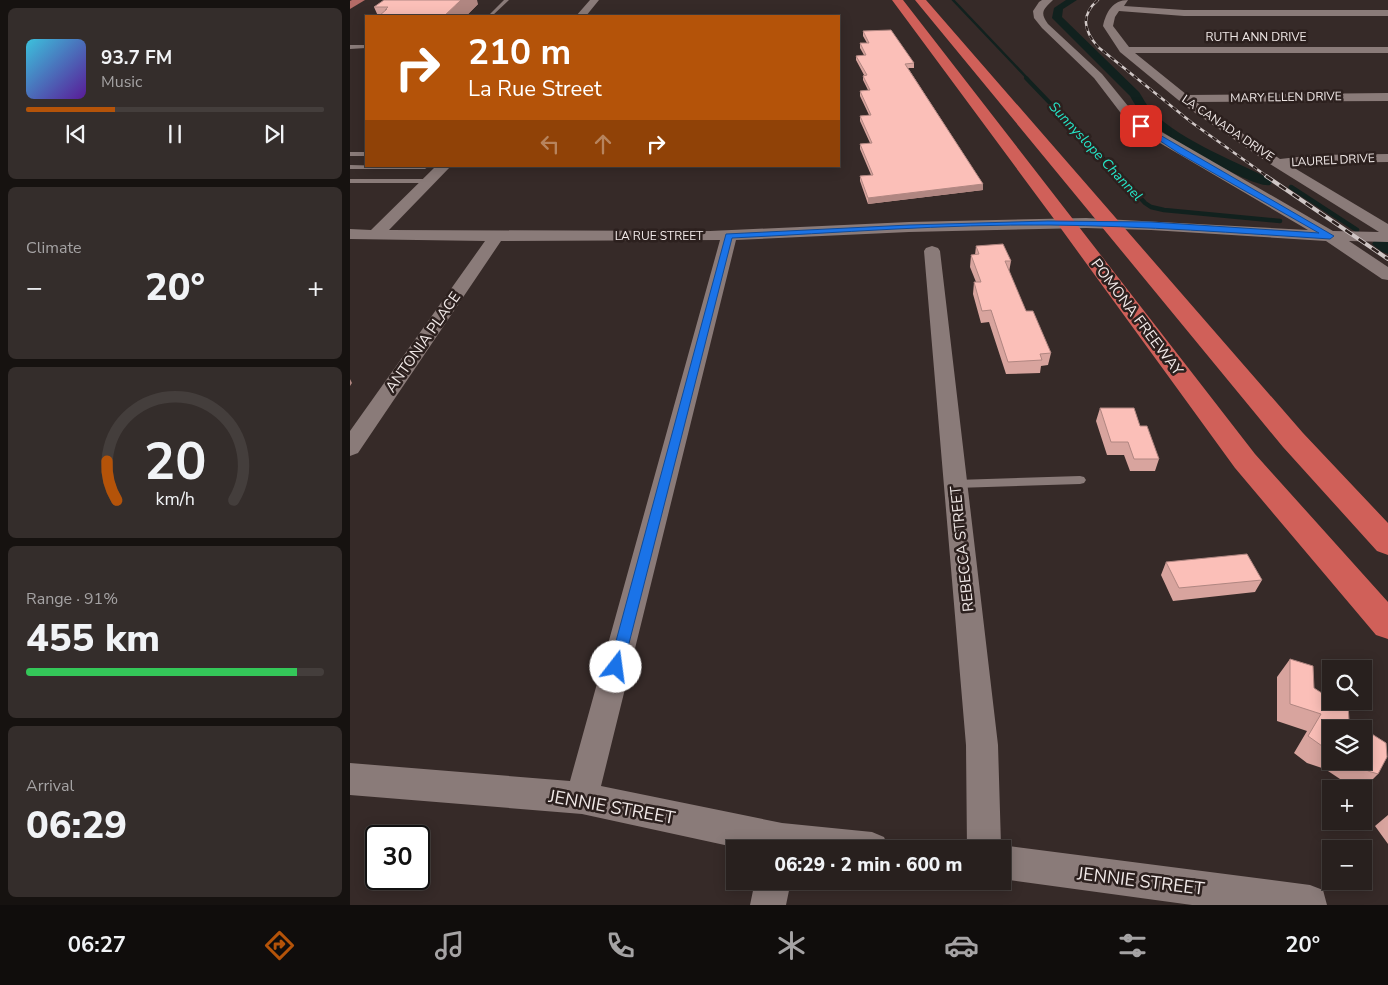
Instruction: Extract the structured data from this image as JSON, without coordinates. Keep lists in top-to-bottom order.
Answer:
{
  "streets": {
    "highway": ["POMONA FREEWAY"],
    "street": [
      "RUTH ANN DRIVE",
      "MARY ELLEN DRIVE",
      "LA CANADA DRIVE",
      "LAUREL DRIVE",
      "LA RUE STREET",
      "ANTONIA PLACE",
      "REBECCA STREET",
      "JENNIE STREET"
    ]
  },
  "crossings": [
    ["RUTH ANN DRIVE", "LA CANADA DRIVE"],
    ["MARY ELLEN DRIVE", "LA CANADA DRIVE"],
    ["LA CANADA DRIVE", "LAUREL DRIVE"],
    ["LA RUE STREET", "ANTONIA PLACE"]
  ],
  "water": ["Sunnyslope Channel"],
  "page": {
    "turn": ["210 m", "La Rue Street"],
    "song": ["93.7 FM", "Music"],
    "tile": [
      "Climate",
      ["Range · 91%", "455 km"],
      ["Arrival", "06:29"]
    ],
    "heat": ["−", "20°", "+"],
    "map_buttons": ["+", "−"],
    "limit": "30",
    "trip": "06:29 · 2 min · 600 m",
    "tabs": ["06:27", "20°"],
    "gauge": ["20", "km/h"]
  }
}
